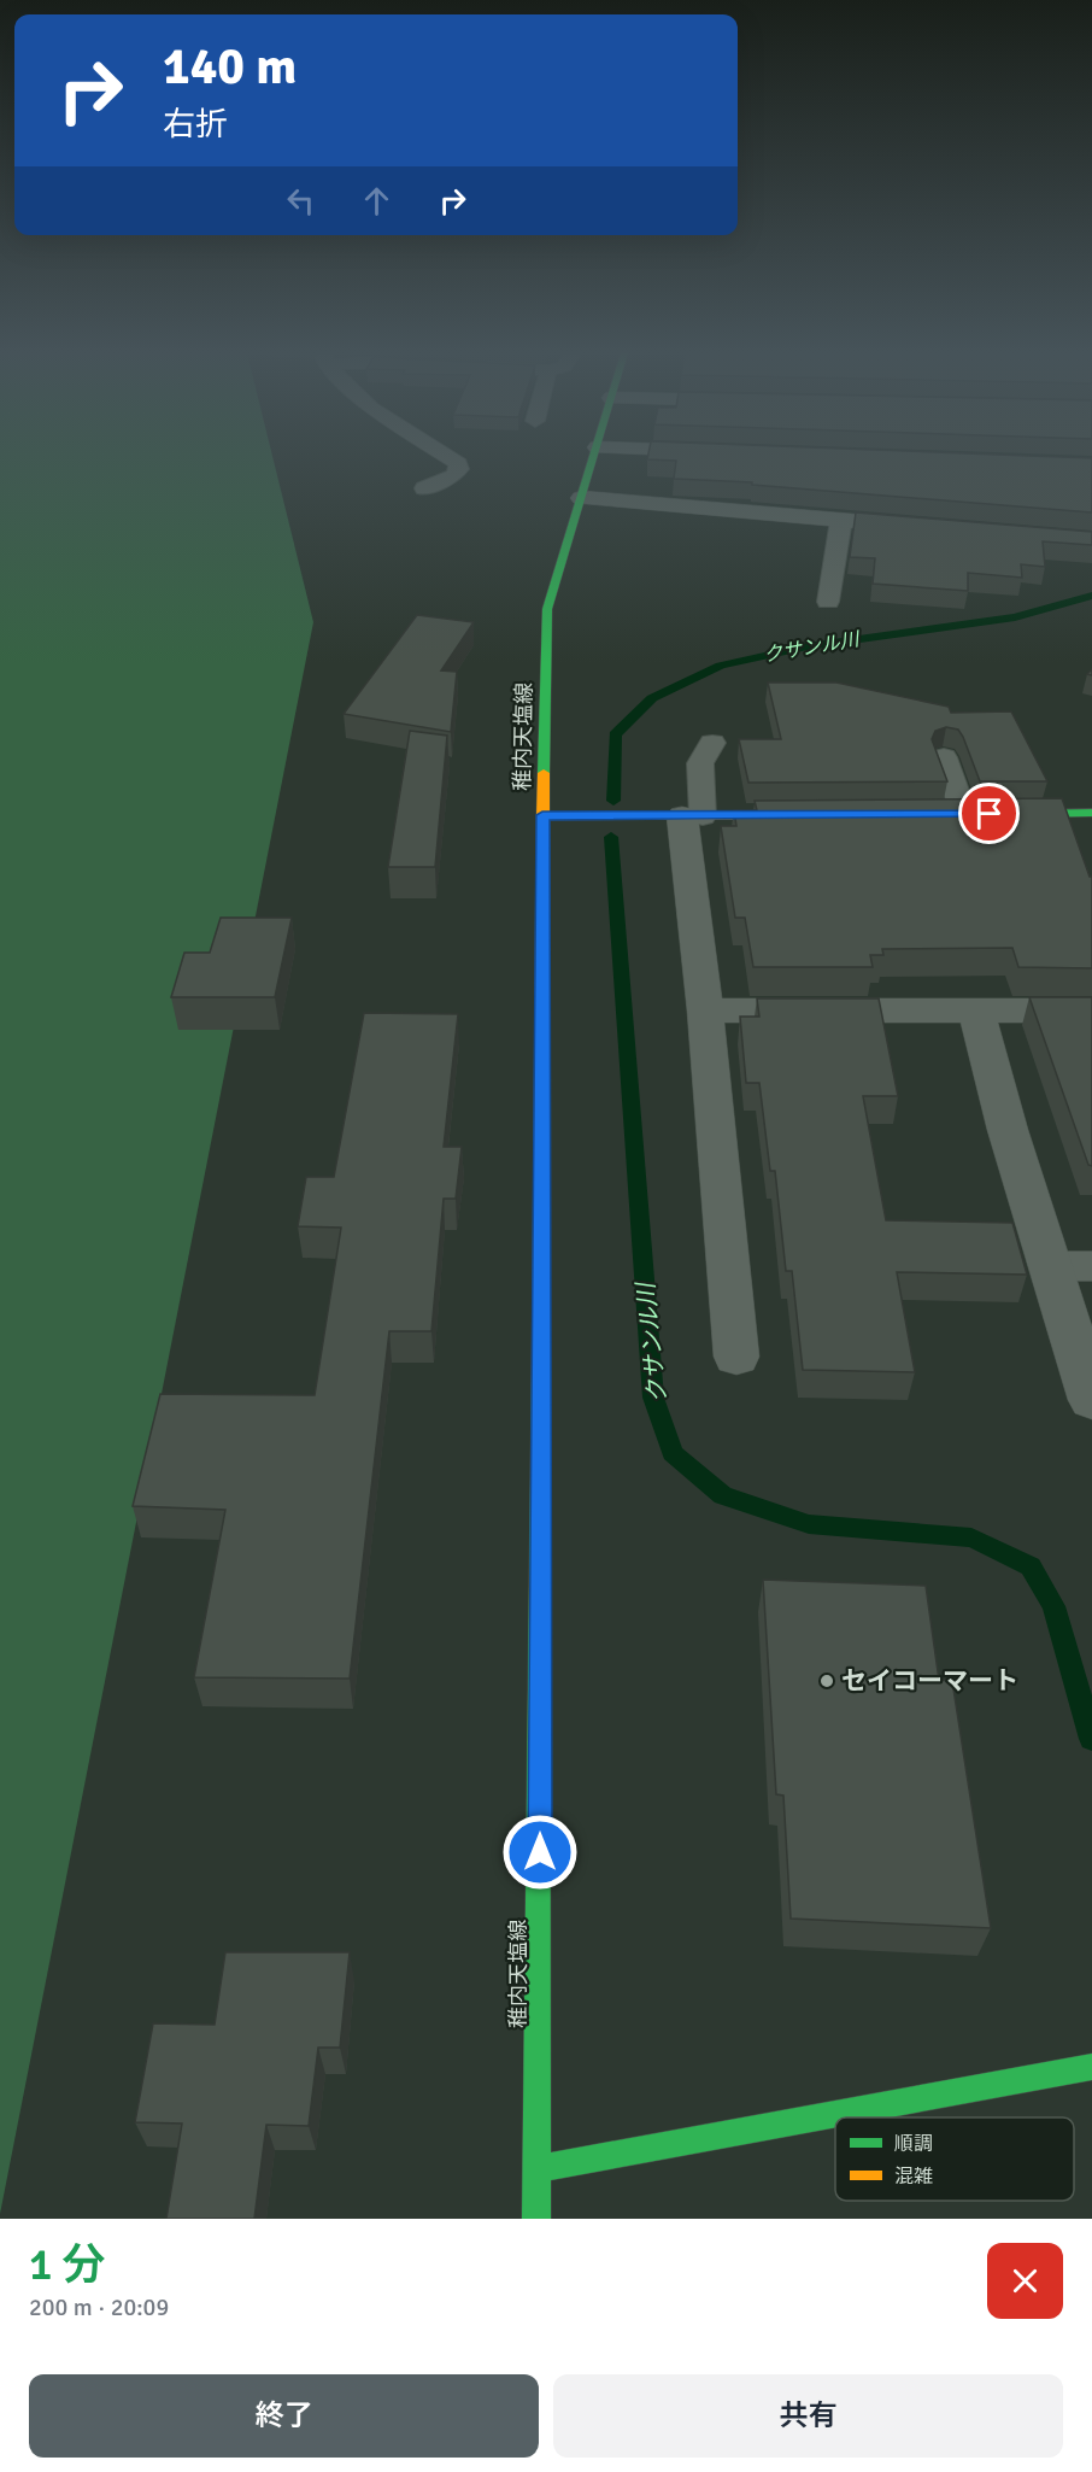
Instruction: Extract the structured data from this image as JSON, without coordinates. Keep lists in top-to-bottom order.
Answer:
{
  "streets": {
    "main road": ["稚内天塩線"]
  },
  "water": ["クサンル川"],
  "places": ["セイコーマート"],
  "legend": ["順調", "混雑"],
  "page": {
    "turn": ["140 m", "右折"],
    "heading": ["1 分", "200 m · 20:09"],
    "buttons": ["終了", "共有"]
  }
}
